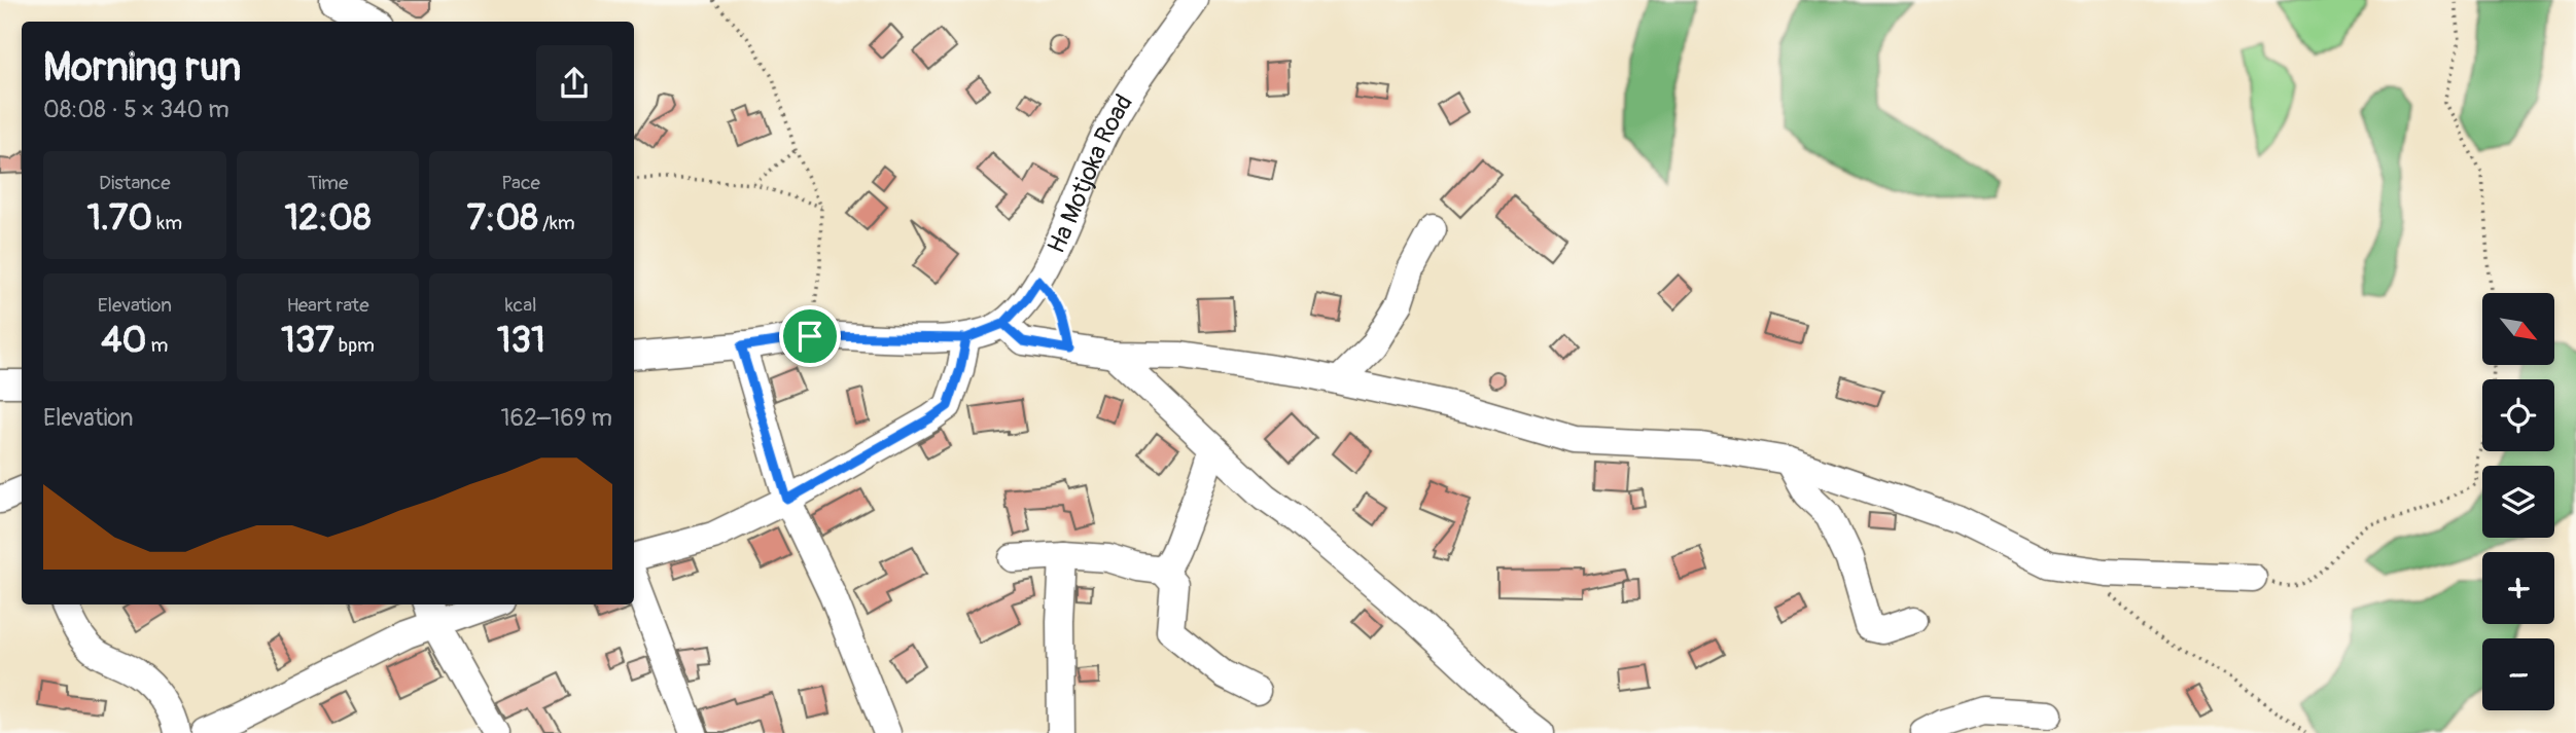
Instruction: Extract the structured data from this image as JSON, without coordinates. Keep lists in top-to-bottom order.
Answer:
{
  "streets": {
    "street": ["Ha Motjoka Road"]
  },
  "north": "bottom right",
  "page": {
    "heading": ["Morning run", "08:08 · 5 × 340 m"],
    "stats": [
      ["Distance", "1.70 km"],
      ["Time", "12:08"],
      ["Pace", "7:08 /km"],
      ["Elevation", "40 m"],
      ["Heart rate", "137 bpm"],
      ["kcal", "131"]
    ],
    "map_buttons": ["+", "−"],
    "chart": ["Elevation", "162–169 m"]
  }
}
